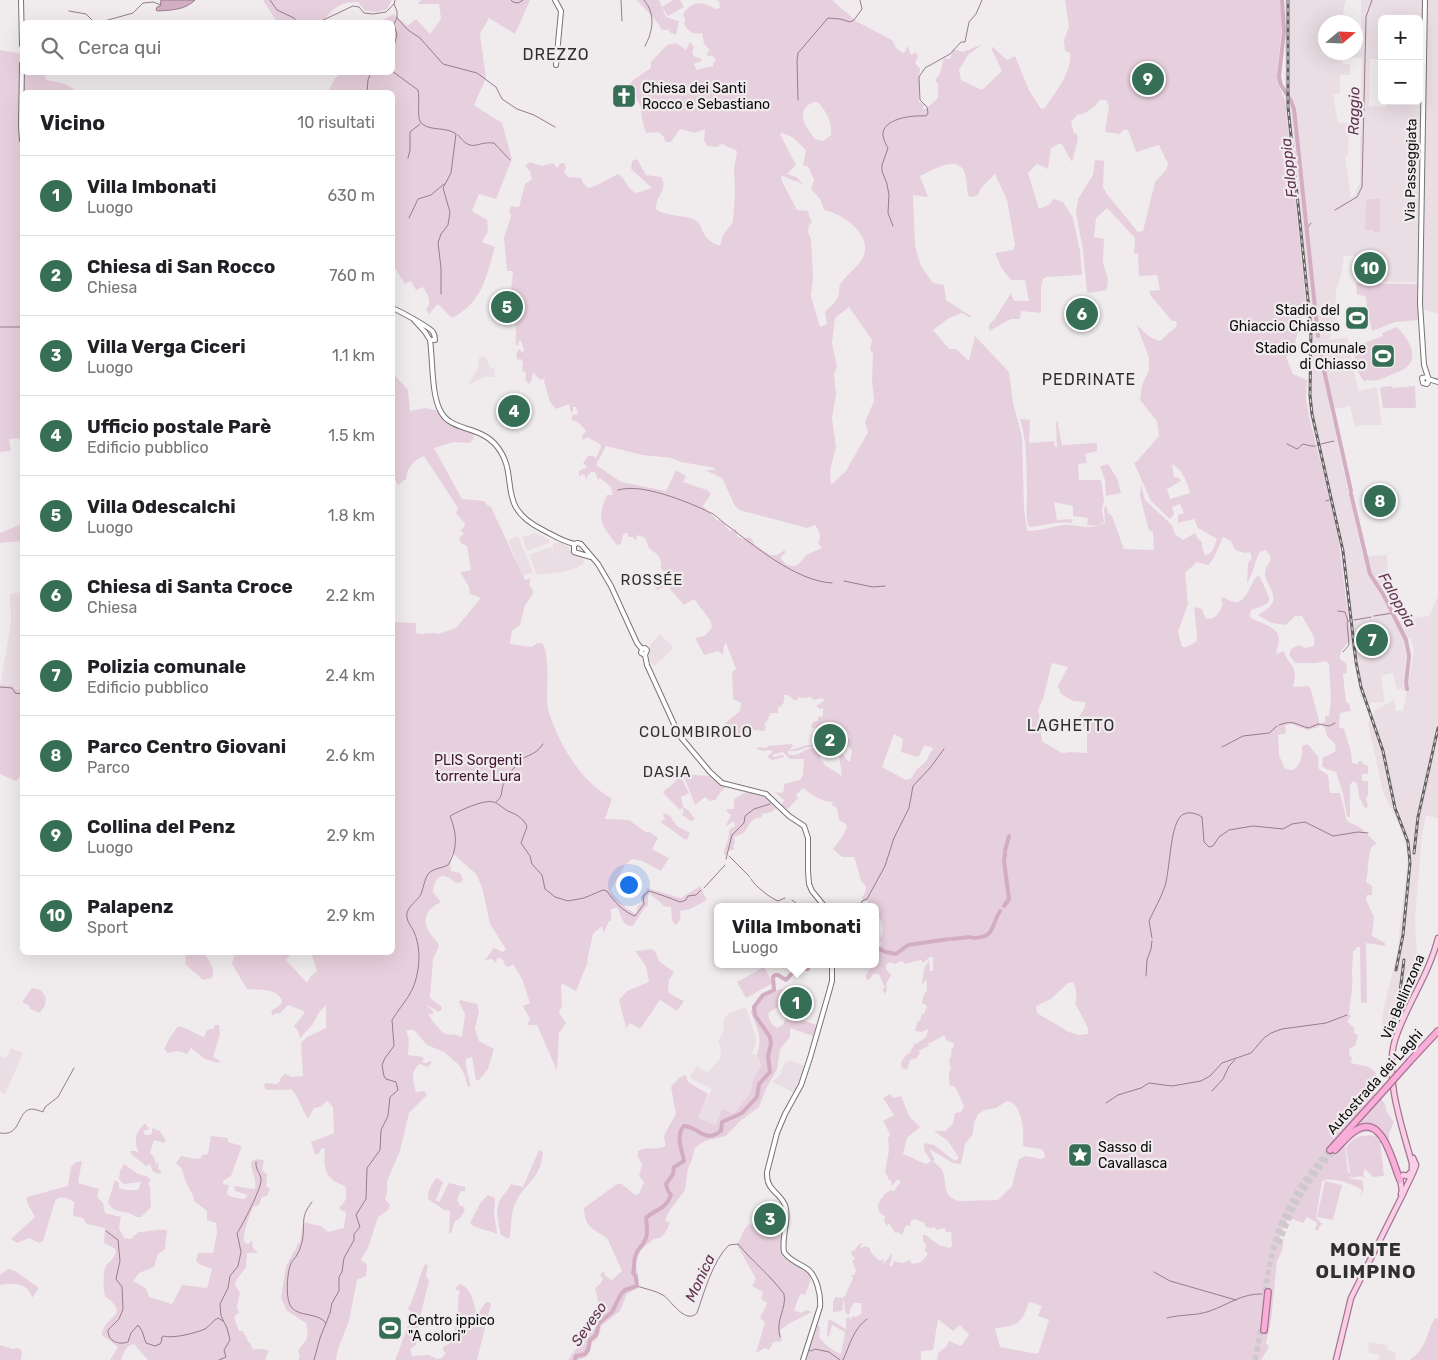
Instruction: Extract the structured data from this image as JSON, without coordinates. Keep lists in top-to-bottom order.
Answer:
{
  "streets": {
    "highway": ["Autostrada dei Laghi"],
    "main road": ["Via Passeggiata", "Via Bellinzona"]
  },
  "districts": [
    "DREZZO",
    "PEDRINATE",
    "ROSSÉE",
    "LAGHETTO",
    "COLOMBIROLO",
    "DASIA",
    "MONTE OLIMPINO"
  ],
  "water": [
    "Raggio",
    "Faloppia",
    "Monica",
    "Seveso"
  ],
  "parks": ["PLIS Sorgenti torrente Lura"],
  "places": {
    "church": ["Chiesa dei Santi Rocco e Sebastiano"],
    "sports": ["Stadio del Ghiaccio Chiasso", "Stadio Comunale di Chiasso", "Centro ippico \"A colori\""],
    "place": ["Sasso di Cavallasca"]
  },
  "north": "right",
  "page": {
    "map_buttons": ["+", "−"],
    "search": "Cerca qui",
    "pins": [
      "9",
      "10",
      "5",
      "6",
      "4",
      "8",
      "7",
      "2",
      "1",
      "3"
    ],
    "heading": ["Vicino", "10 risultati"],
    "list": [
      {
        "mark": "1",
        "name": "Villa Imbonati",
        "note": "Luogo",
        "value": "630 m"
      },
      {
        "mark": "2",
        "name": "Chiesa di San Rocco",
        "note": "Chiesa",
        "value": "760 m"
      },
      {
        "mark": "3",
        "name": "Villa Verga Ciceri",
        "note": "Luogo",
        "value": "1.1 km"
      },
      {
        "mark": "4",
        "name": "Ufficio postale Parè",
        "note": "Edificio pubblico",
        "value": "1.5 km"
      },
      {
        "mark": "5",
        "name": "Villa Odescalchi",
        "note": "Luogo",
        "value": "1.8 km"
      },
      {
        "mark": "6",
        "name": "Chiesa di Santa Croce",
        "note": "Chiesa",
        "value": "2.2 km"
      },
      {
        "mark": "7",
        "name": "Polizia comunale",
        "note": "Edificio pubblico",
        "value": "2.4 km"
      },
      {
        "mark": "8",
        "name": "Parco Centro Giovani",
        "note": "Parco",
        "value": "2.6 km"
      },
      {
        "mark": "9",
        "name": "Collina del Penz",
        "note": "Luogo",
        "value": "2.9 km"
      },
      {
        "mark": "10",
        "name": "Palapenz",
        "note": "Sport",
        "value": "2.9 km"
      }
    ],
    "popup": ["Villa Imbonati", "Luogo"]
  }
}
